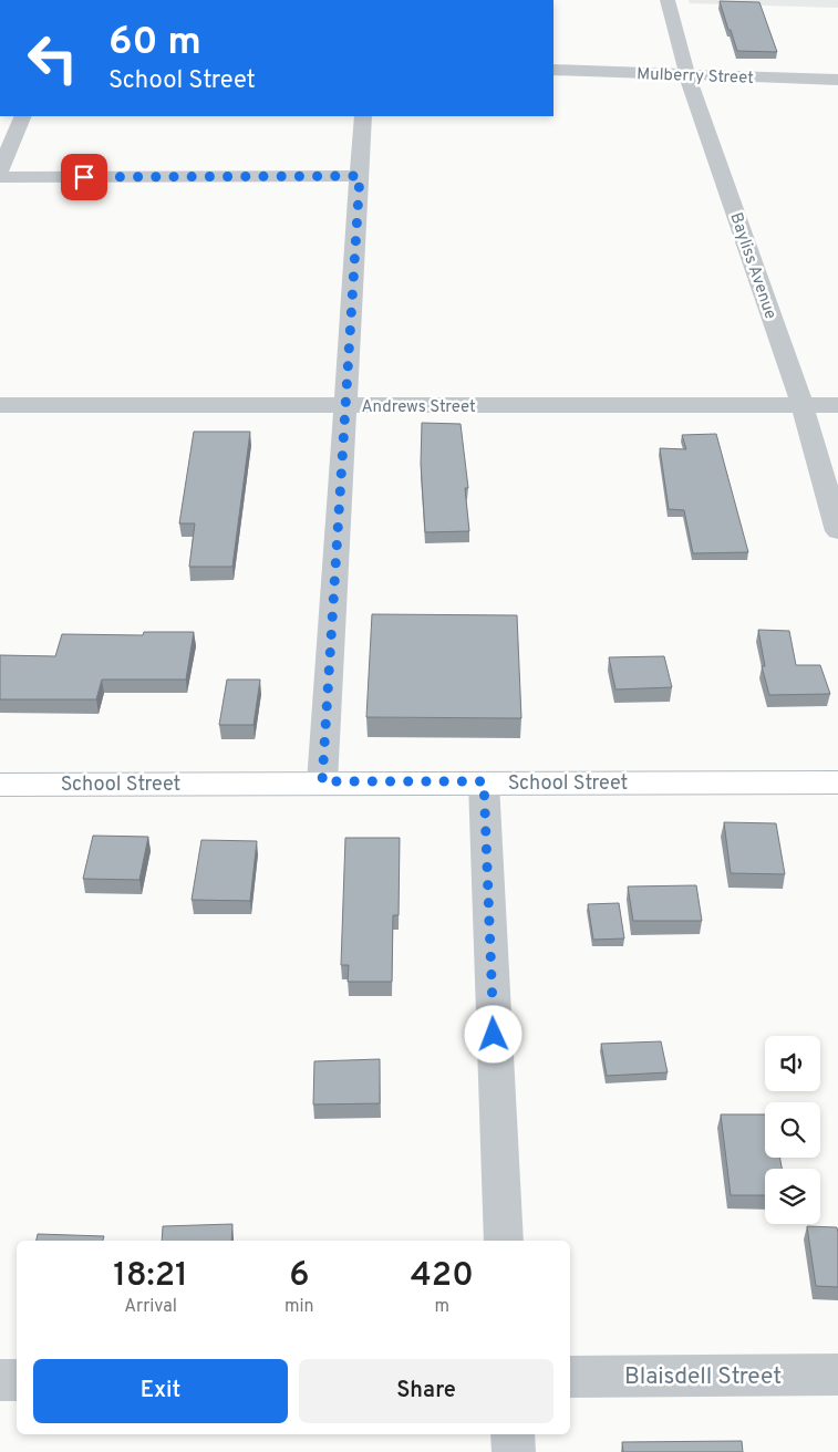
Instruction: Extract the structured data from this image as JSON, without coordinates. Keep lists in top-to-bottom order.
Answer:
{
  "streets": {
    "main road": ["School Street"],
    "street": [
      "Mulberry Street",
      "Bayliss Avenue",
      "Andrews Street",
      "Blaisdell Street"
    ]
  },
  "crossings": [
    ["Mulberry Street", "Bayliss Avenue"],
    ["Bayliss Avenue", "Andrews Street"]
  ],
  "page": {
    "turn": ["60 m", "School Street"],
    "eta": [
      "18:21",
      "Arrival",
      "6",
      "min",
      "420",
      "m"
    ],
    "buttons": ["Exit", "Share"]
  }
}
